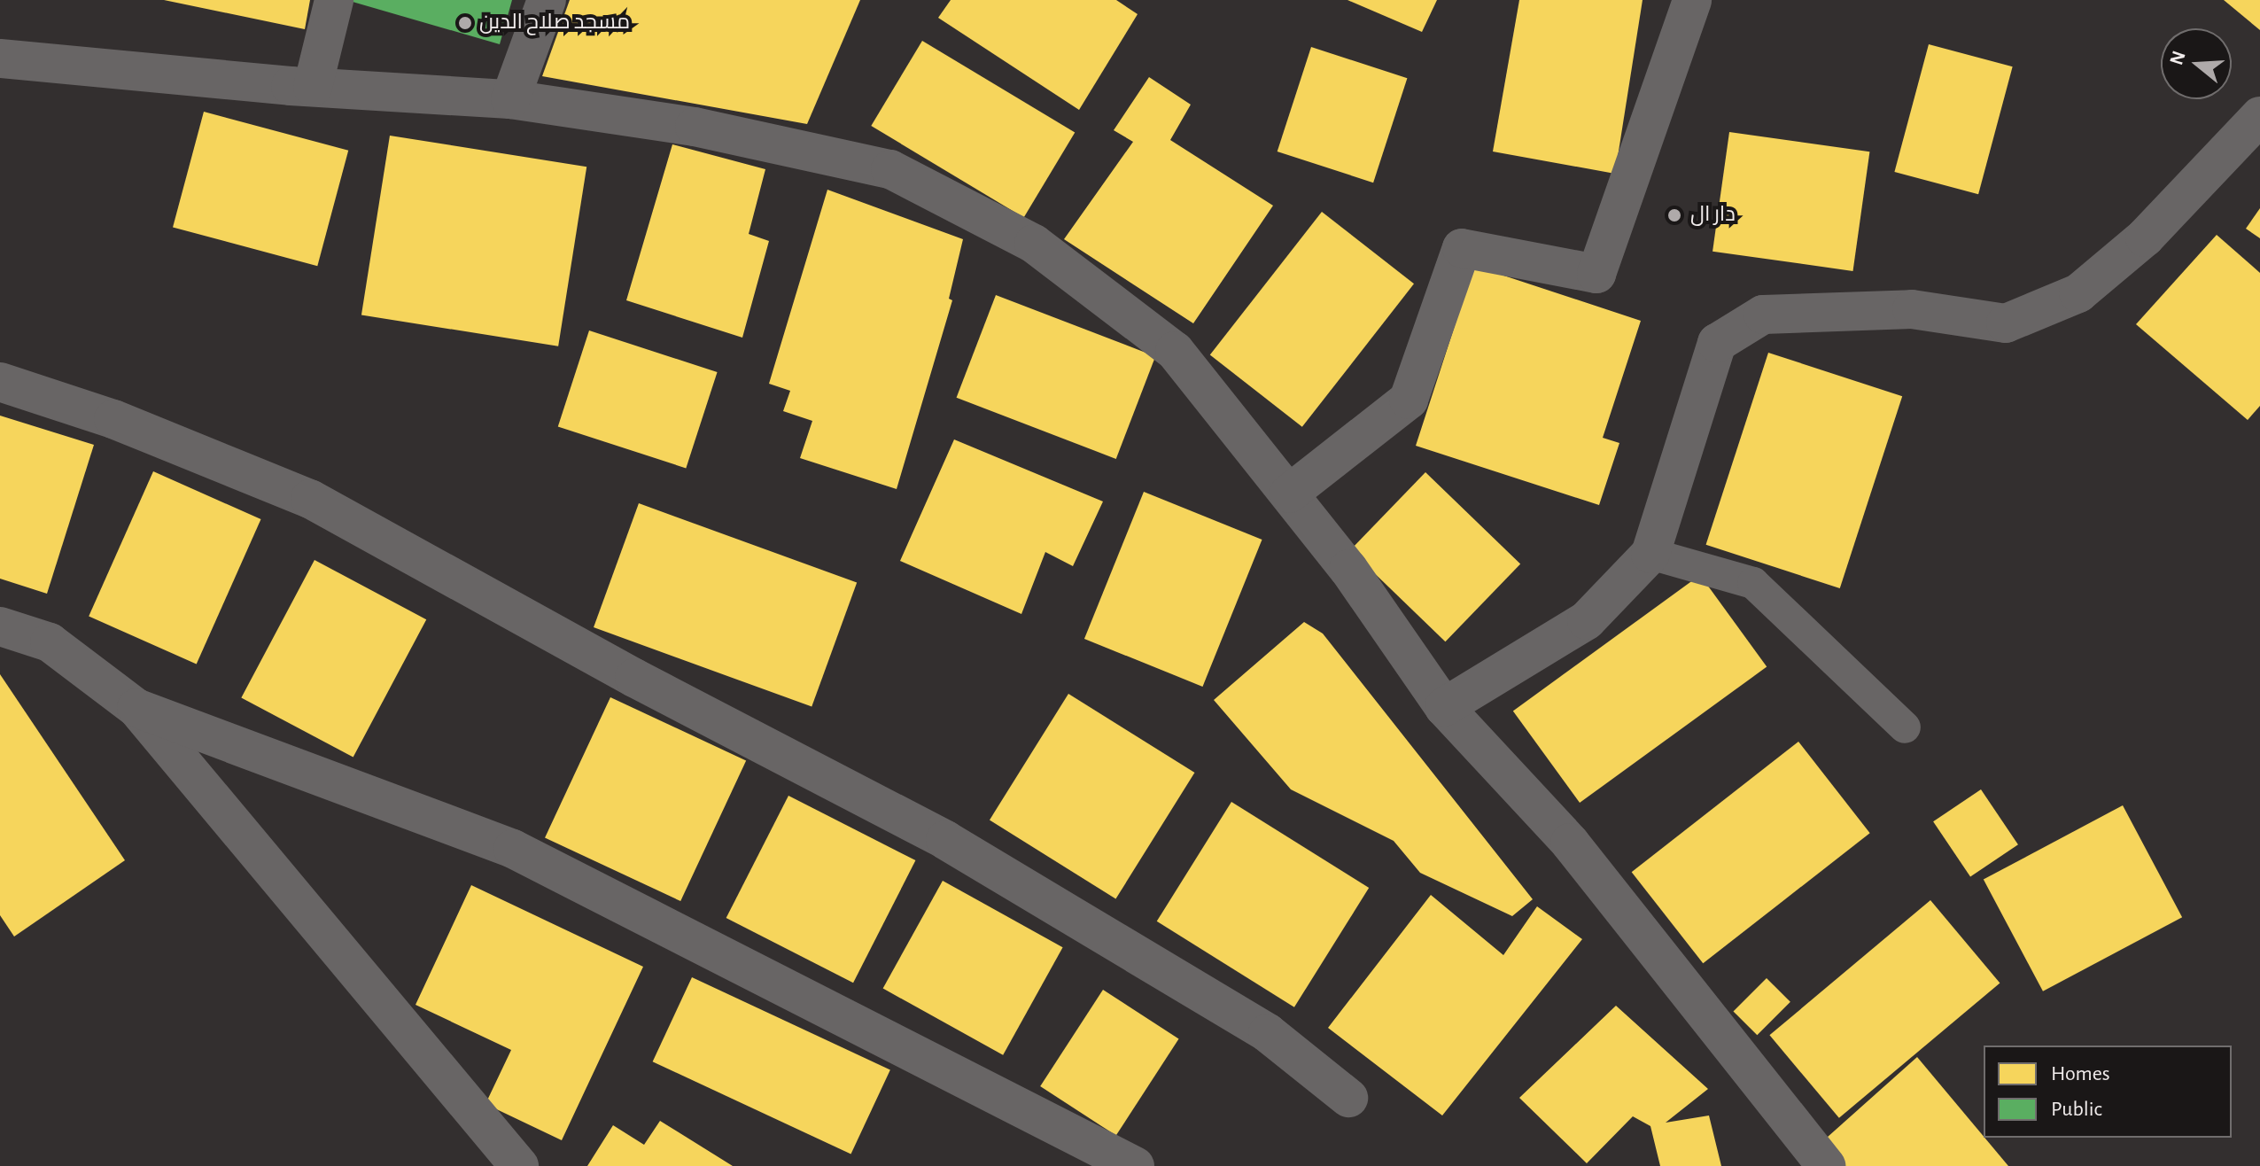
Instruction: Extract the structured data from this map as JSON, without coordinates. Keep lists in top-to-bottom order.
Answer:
{
  "places": ["مسجد صلاح الدين", "دار ال"],
  "legend": ["Homes", "Public"],
  "north": "left"
}
